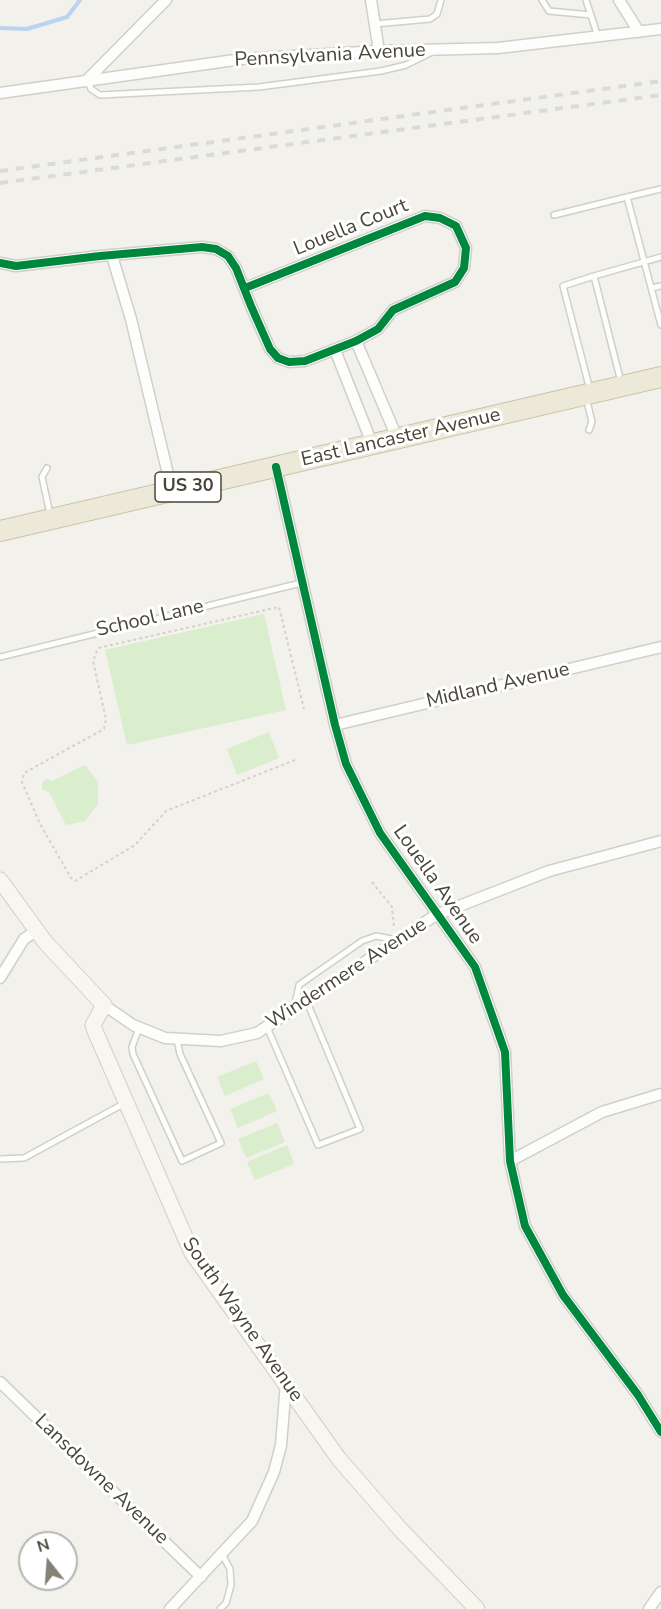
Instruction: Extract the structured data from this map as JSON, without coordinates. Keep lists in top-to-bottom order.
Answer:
{
  "streets": {
    "highway": ["East Lancaster Avenue", "US 30"],
    "main road": ["South Wayne Avenue"],
    "street": [
      "Pennsylvania Avenue",
      "Louella Court",
      "Midland Avenue",
      "Louella Avenue",
      "Windermere Avenue",
      "Lansdowne Avenue"
    ],
    "lane": ["School Lane"]
  },
  "crossings": [
    ["East Lancaster Avenue", "Louella Avenue"],
    ["School Lane", "Louella Avenue"],
    ["Midland Avenue", "Louella Avenue"],
    ["Louella Avenue", "Windermere Avenue"],
    ["Windermere Avenue", "South Wayne Avenue"]
  ],
  "north": "top"
}
